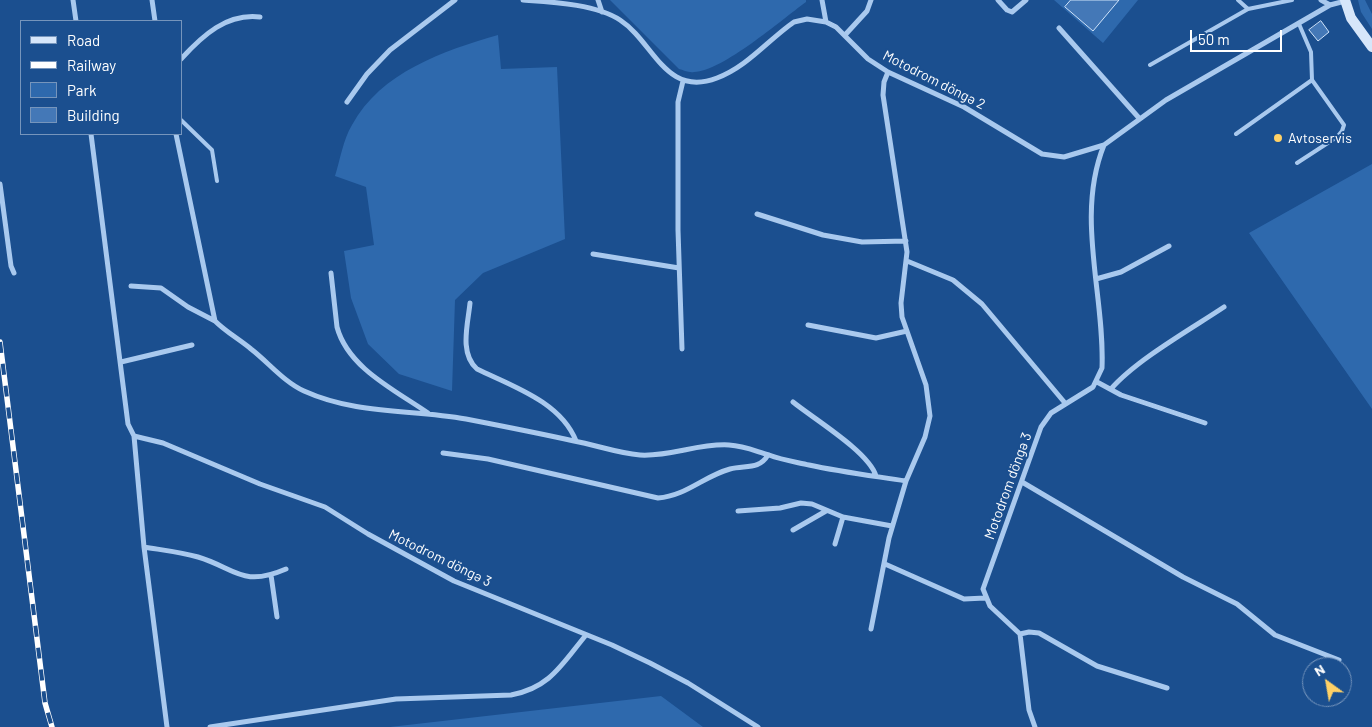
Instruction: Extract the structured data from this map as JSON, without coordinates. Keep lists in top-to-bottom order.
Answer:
{
  "streets": {
    "street": ["Motodrom döngə 2", "Motodrom döngə 3"]
  },
  "places": ["Avtoservis"],
  "legend": [
    "Road",
    "Railway",
    "Park",
    "Building"
  ],
  "scale_bar": "50 m",
  "north": "top left"
}
